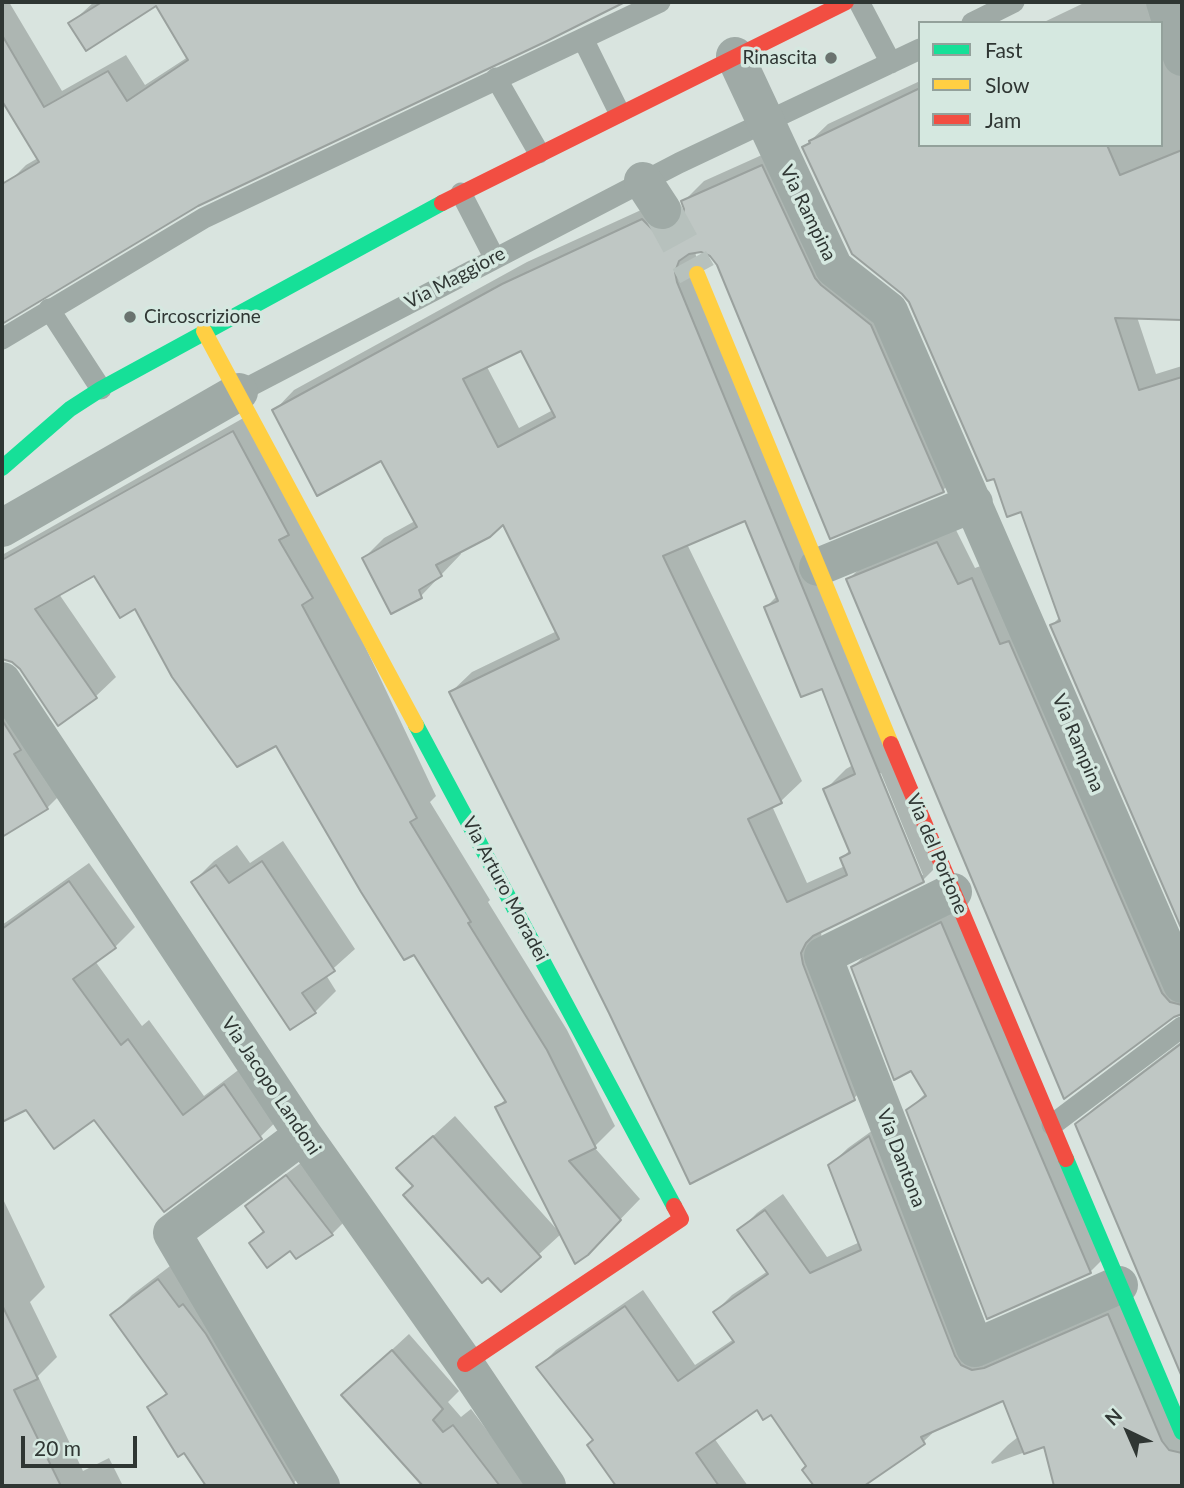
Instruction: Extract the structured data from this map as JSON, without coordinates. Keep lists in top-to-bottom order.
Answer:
{
  "streets": {
    "street": [
      "Via Rampina",
      "Via Maggiore",
      "Via del Portone",
      "Via Arturo Moradei",
      "Via Jacopo Landoni",
      "Via Dantona"
    ]
  },
  "crossings": [
    ["Via Rampina", "Via Maggiore"],
    ["Via Maggiore", "Via Arturo Moradei"],
    ["Via del Portone", "Via Dantona"],
    ["Via Arturo Moradei", "Via Jacopo Landoni"]
  ],
  "places": ["Rinascita", "Circoscrizione"],
  "legend": ["Fast", "Slow", "Jam"],
  "scale_bar": "20 m",
  "north": "top left"
}
